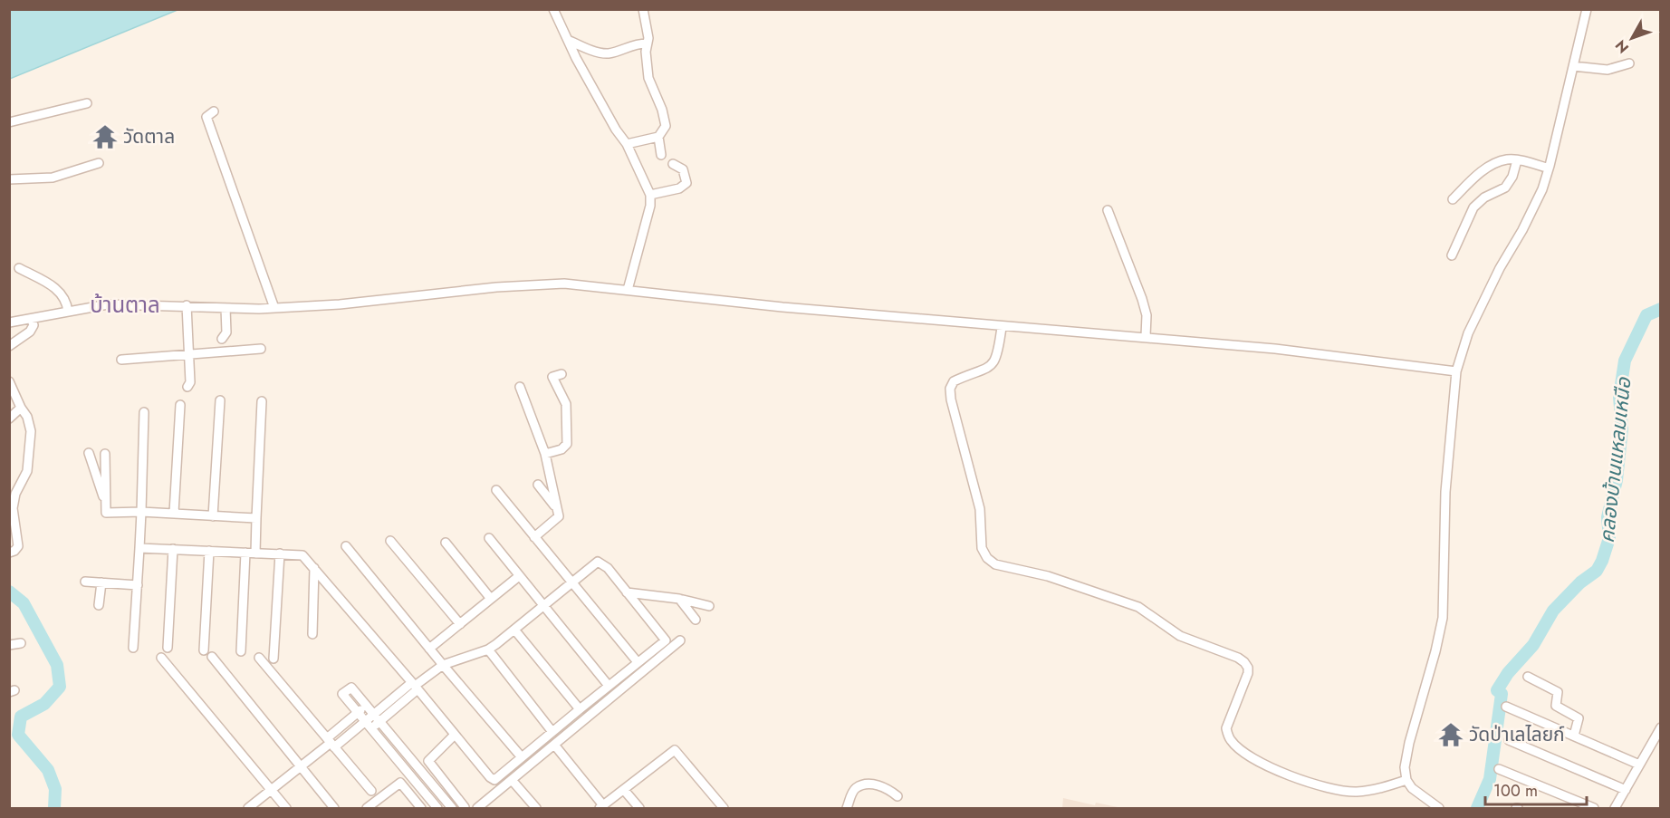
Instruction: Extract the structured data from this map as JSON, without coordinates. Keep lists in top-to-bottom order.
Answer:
{
  "districts": ["บ้านตาล"],
  "water": ["คลองบ้านแหลมเหนือ"],
  "places": {
    "temple": ["วัดตาล", "วัดป่าเลไลยก์"]
  },
  "scale_bar": "100 m",
  "north": "bottom left"
}
